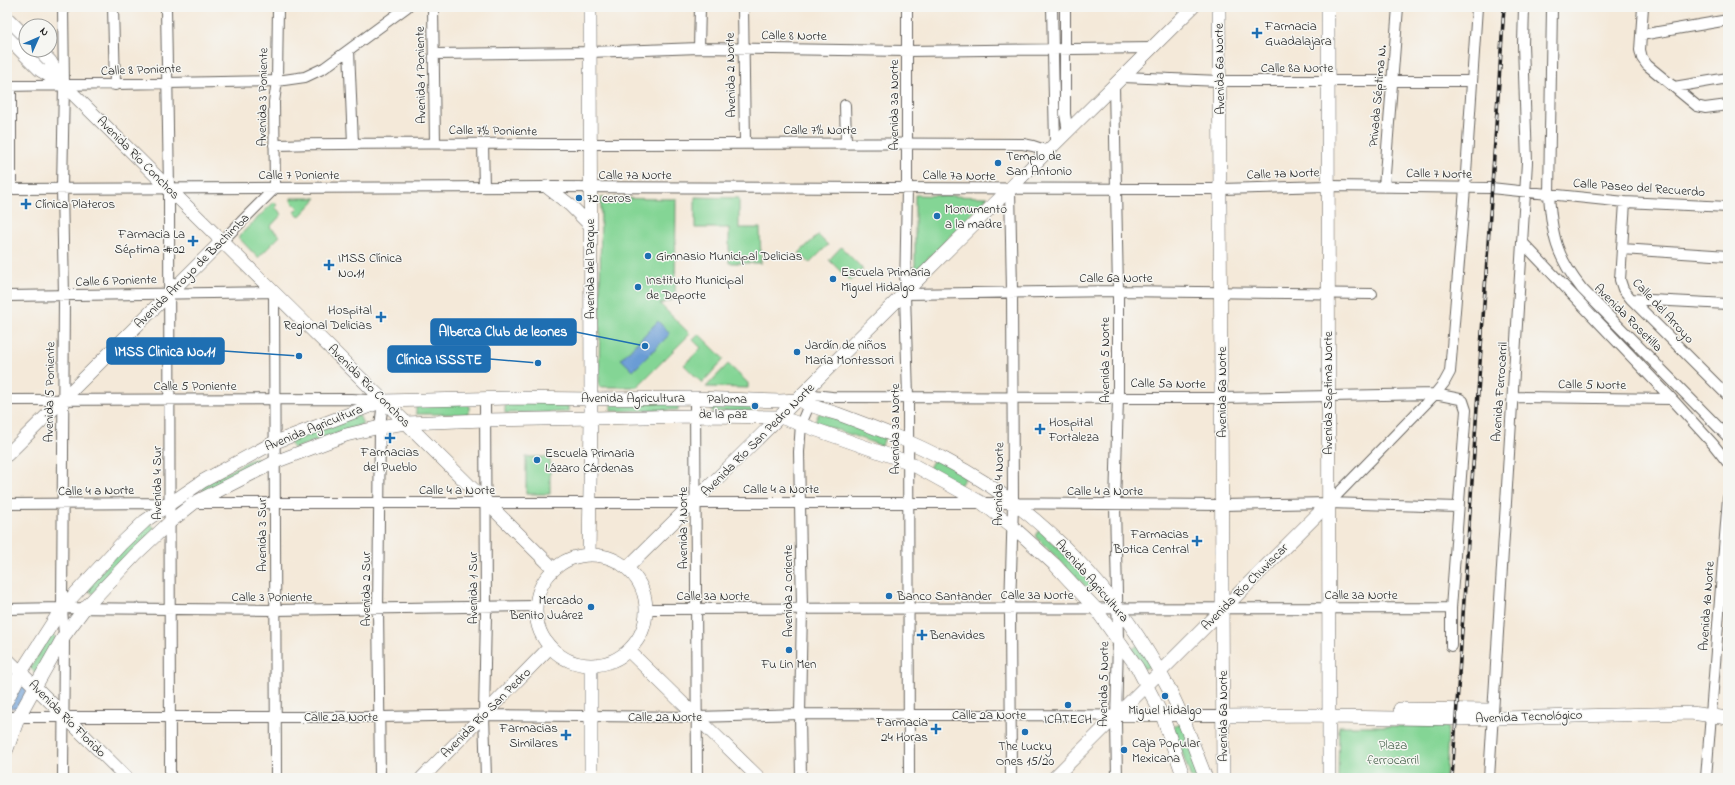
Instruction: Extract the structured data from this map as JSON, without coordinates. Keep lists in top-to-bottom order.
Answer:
{
  "streets": {
    "main road": [
      "Avenida 6a Norte",
      "Avenida Río Conchos",
      "Avenida del Parque",
      "Avenida Arroyo de Bachimba",
      "Avenida Septima Norte",
      "Avenida Agricultura",
      "Avenida Río San Pedro Norte",
      "Avenida Río Chuviscar",
      "Avenida Río San Pedro",
      "Calle 2a Norte",
      "Avenida Tecnológico",
      "Avenida Río Florido"
    ],
    "street": [
      "Calle 8 Norte",
      "Calle 8a Norte",
      "Calle 8 Poniente",
      "Avenida 1 Poniente",
      "Avenida 2 Norte",
      "Privada Séptima N.",
      "Avenida 3 Poniente",
      "Avenida 3a Norte",
      "Calle 7½ Norte",
      "Calle 7½ Poniente",
      "Calle 7a Norte",
      "Calle 7 Norte",
      "Calle 7 Poniente",
      "Calle Paseo del Recuerdo",
      "Calle 6a Norte",
      "Calle 6 Poniente",
      "Calle del Arroyo",
      "Avenida Rosetilla",
      "Avenida 5 Norte",
      "Calle 5a Norte",
      "Calle 5 Norte",
      "Calle 5 Poniente",
      "Avenida 5 Poniente",
      "Avenida Ferrocarril",
      "Avenida 4 Sur",
      "Avenida 4 Norte",
      "Calle 4 a Norte",
      "Avenida 1 Norte",
      "Avenida 3 Sur",
      "Avenida 1 Sur",
      "Avenida 2 Sur",
      "Avenida 2 Oriente",
      "Calle 3a Norte",
      "Calle 3 Poniente",
      "Avenida 1a Norte"
    ]
  },
  "crossings": [
    ["Calle 8 Norte", "Avenida 1 Poniente"],
    ["Calle 8 Norte", "Avenida 2 Norte"],
    ["Calle 8 Norte", "Avenida 3a Norte"],
    ["Calle 8 Norte", "Avenida del Parque"],
    ["Calle 8 Norte", "Avenida Río San Pedro Norte"],
    ["Calle 8a Norte", "Avenida 6a Norte"],
    ["Calle 8a Norte", "Privada Séptima N."],
    ["Calle 8a Norte", "Avenida 5 Norte"],
    ["Calle 8a Norte", "Avenida Septima Norte"],
    ["Calle 8a Norte", "Avenida Río San Pedro Norte"],
    ["Avenida 6a Norte", "Calle 7a Norte"],
    ["Avenida 6a Norte", "Calle 6a Norte"],
    ["Avenida 6a Norte", "Calle 5a Norte"],
    ["Avenida 6a Norte", "Calle 4 a Norte"],
    ["Avenida 6a Norte", "Avenida Río Chuviscar"],
    ["Avenida 6a Norte", "Calle 3a Norte"],
    ["Avenida 6a Norte", "Calle 2a Norte"],
    ["Calle 8 Poniente", "Avenida 3 Poniente"],
    ["Calle 8 Poniente", "Avenida Río Conchos"],
    ["Calle 8 Poniente", "Avenida 5 Poniente"],
    ["Calle 8 Poniente", "Avenida 4 Sur"],
    ["Avenida 1 Poniente", "Calle 7½ Poniente"],
    ["Avenida 2 Norte", "Calle 7½ Norte"],
    ["Privada Séptima N.", "Calle 7 Norte"],
    ["Avenida 3 Poniente", "Calle 7½ Poniente"],
    ["Avenida 3 Poniente", "Calle 7 Poniente"],
    ["Avenida 3 Poniente", "Avenida Arroyo de Bachimba"],
    ["Avenida 3a Norte", "Calle 7½ Norte"],
    ["Avenida 3a Norte", "Calle 7a Norte"],
    ["Avenida 3a Norte", "Calle 6a Norte"],
    ["Avenida 3a Norte", "Calle 5a Norte"],
    ["Avenida 3a Norte", "Avenida Agricultura"],
    ["Avenida 3a Norte", "Avenida Río San Pedro Norte"],
    ["Avenida 3a Norte", "Calle 4 a Norte"],
    ["Avenida 3a Norte", "Calle 3a Norte"],
    ["Avenida 3a Norte", "Calle 2a Norte"],
    ["Calle 7½ Norte", "Calle 7½ Poniente"],
    ["Calle 7½ Norte", "Avenida del Parque"],
    ["Calle 7½ Norte", "Avenida Río San Pedro Norte"],
    ["Calle 7½ Poniente", "Avenida del Parque"],
    ["Avenida Río Conchos", "Calle 7 Poniente"],
    ["Avenida Río Conchos", "Avenida del Parque"],
    ["Avenida Río Conchos", "Avenida Arroyo de Bachimba"],
    ["Avenida Río Conchos", "Calle 6 Poniente"],
    ["Avenida Río Conchos", "Calle 5 Poniente"],
    ["Avenida Río Conchos", "Avenida 5 Poniente"],
    ["Avenida Río Conchos", "Avenida Agricultura"],
    ["Avenida Río Conchos", "Avenida Río San Pedro Norte"],
    ["Avenida Río Conchos", "Avenida 4 Sur"],
    ["Avenida Río Conchos", "Calle 4 a Norte"],
    ["Avenida Río Conchos", "Avenida 3 Sur"],
    ["Avenida Río Conchos", "Avenida 1 Sur"],
    ["Avenida Río Conchos", "Avenida 2 Sur"],
    ["Avenida Río Conchos", "Calle 3a Norte"],
    ["Avenida Río Conchos", "Calle 3 Poniente"],
    ["Avenida Río Conchos", "Avenida Río San Pedro"],
    ["Calle 7a Norte", "Calle 7 Norte"],
    ["Calle 7a Norte", "Calle 7 Poniente"],
    ["Calle 7a Norte", "Avenida del Parque"],
    ["Calle 7a Norte", "Avenida 5 Norte"],
    ["Calle 7a Norte", "Avenida Septima Norte"],
    ["Calle 7a Norte", "Avenida Río San Pedro Norte"],
    ["Calle 7a Norte", "Avenida 4 Norte"],
    ["Calle 7 Norte", "Calle Paseo del Recuerdo"],
    ["Calle 7 Norte", "Avenida Rosetilla"],
    ["Calle 7 Norte", "Avenida Ferrocarril"],
    ["Calle 7 Norte", "Avenida Septima Norte"],
    ["Calle 7 Poniente", "Avenida del Parque"],
    ["Calle 7 Poniente", "Avenida Arroyo de Bachimba"],
    ["Calle 7 Poniente", "Avenida 5 Poniente"],
    ["Calle 7 Poniente", "Avenida 4 Sur"],
    ["Calle Paseo del Recuerdo", "Calle del Arroyo"],
    ["Calle Paseo del Recuerdo", "Avenida Rosetilla"],
    ["Avenida del Parque", "Avenida Agricultura"],
    ["Avenida del Parque", "Avenida Río San Pedro Norte"],
    ["Avenida del Parque", "Calle 4 a Norte"],
    ["Avenida del Parque", "Calle 3a Norte"],
    ["Avenida del Parque", "Calle 3 Poniente"],
    ["Avenida del Parque", "Avenida Río San Pedro"],
    ["Avenida Arroyo de Bachimba", "Calle 6 Poniente"],
    ["Avenida Arroyo de Bachimba", "Calle 5 Poniente"],
    ["Avenida Arroyo de Bachimba", "Avenida 5 Poniente"],
    ["Avenida Arroyo de Bachimba", "Avenida 4 Sur"],
    ["Calle 6a Norte", "Avenida 5 Norte"],
    ["Calle 6a Norte", "Avenida Septima Norte"],
    ["Calle 6a Norte", "Avenida Río San Pedro Norte"],
    ["Calle 6a Norte", "Avenida 4 Norte"],
    ["Calle 6 Poniente", "Avenida 5 Poniente"],
    ["Calle 6 Poniente", "Avenida 4 Sur"],
    ["Calle 6 Poniente", "Avenida 3 Sur"],
    ["Avenida Rosetilla", "Calle 5 Norte"],
    ["Avenida Rosetilla", "Avenida Ferrocarril"],
    ["Avenida 5 Norte", "Calle 5a Norte"],
    ["Avenida 5 Norte", "Avenida Agricultura"],
    ["Avenida 5 Norte", "Avenida Río San Pedro Norte"],
    ["Avenida 5 Norte", "Calle 4 a Norte"],
    ["Avenida 5 Norte", "Avenida Río Chuviscar"],
    ["Avenida 5 Norte", "Calle 3a Norte"],
    ["Avenida 5 Norte", "Calle 2a Norte"],
    ["Calle 5a Norte", "Avenida Septima Norte"],
    ["Calle 5a Norte", "Avenida Agricultura"],
    ["Calle 5a Norte", "Avenida Río San Pedro Norte"],
    ["Calle 5a Norte", "Avenida 4 Norte"],
    ["Calle 5a Norte", "Calle 4 a Norte"],
    ["Calle 5a Norte", "Avenida Río Chuviscar"],
    ["Calle 5a Norte", "Avenida 2 Oriente"],
    ["Calle 5a Norte", "Calle 3a Norte"],
    ["Calle 5 Norte", "Avenida Ferrocarril"],
    ["Calle 5 Poniente", "Avenida 5 Poniente"],
    ["Calle 5 Poniente", "Avenida Agricultura"],
    ["Calle 5 Poniente", "Avenida 4 Sur"],
    ["Calle 5 Poniente", "Avenida 3 Sur"],
    ["Calle 5 Poniente", "Avenida 2 Sur"],
    ["Avenida 5 Poniente", "Avenida Agricultura"],
    ["Avenida 5 Poniente", "Calle 4 a Norte"],
    ["Avenida 5 Poniente", "Calle 3 Poniente"],
    ["Avenida 5 Poniente", "Calle 2a Norte"],
    ["Avenida 5 Poniente", "Avenida Río Florido"],
    ["Avenida Ferrocarril", "Avenida Tecnológico"],
    ["Avenida Septima Norte", "Calle 4 a Norte"],
    ["Avenida Septima Norte", "Avenida Río Chuviscar"],
    ["Avenida Septima Norte", "Calle 3a Norte"],
    ["Avenida Septima Norte", "Calle 2a Norte"],
    ["Avenida Septima Norte", "Avenida Tecnológico"],
    ["Avenida Agricultura", "Avenida Río San Pedro Norte"],
    ["Avenida Agricultura", "Avenida 4 Sur"],
    ["Avenida Agricultura", "Avenida 4 Norte"],
    ["Avenida Agricultura", "Calle 4 a Norte"],
    ["Avenida Agricultura", "Avenida 1 Norte"],
    ["Avenida Agricultura", "Avenida 3 Sur"],
    ["Avenida Agricultura", "Avenida Río Chuviscar"],
    ["Avenida Agricultura", "Avenida 1 Sur"],
    ["Avenida Agricultura", "Avenida 2 Sur"],
    ["Avenida Agricultura", "Avenida 2 Oriente"],
    ["Avenida Agricultura", "Calle 3a Norte"],
    ["Avenida Agricultura", "Calle 3 Poniente"],
    ["Avenida Agricultura", "Calle 2a Norte"],
    ["Avenida Agricultura", "Avenida Río Florido"],
    ["Avenida Río San Pedro Norte", "Avenida 4 Norte"],
    ["Avenida Río San Pedro Norte", "Calle 4 a Norte"],
    ["Avenida Río San Pedro Norte", "Avenida 1 Norte"],
    ["Avenida Río San Pedro Norte", "Avenida 2 Oriente"],
    ["Avenida Río San Pedro Norte", "Calle 3a Norte"],
    ["Avenida Río San Pedro Norte", "Calle 3 Poniente"],
    ["Avenida Río San Pedro Norte", "Avenida Río San Pedro"],
    ["Avenida 4 Sur", "Calle 4 a Norte"],
    ["Avenida 4 Sur", "Calle 3 Poniente"],
    ["Avenida 4 Sur", "Calle 2a Norte"],
    ["Avenida 4 Norte", "Calle 4 a Norte"],
    ["Avenida 4 Norte", "Calle 3a Norte"],
    ["Avenida 4 Norte", "Calle 2a Norte"],
    ["Calle 4 a Norte", "Avenida 1 Norte"],
    ["Calle 4 a Norte", "Avenida 3 Sur"],
    ["Calle 4 a Norte", "Avenida Río Chuviscar"],
    ["Calle 4 a Norte", "Avenida 1 Sur"],
    ["Calle 4 a Norte", "Avenida 2 Sur"],
    ["Calle 4 a Norte", "Avenida 2 Oriente"],
    ["Avenida 1 Norte", "Calle 3a Norte"],
    ["Avenida 1 Norte", "Calle 2a Norte"],
    ["Avenida 3 Sur", "Calle 3 Poniente"],
    ["Avenida 3 Sur", "Calle 2a Norte"],
    ["Avenida Río Chuviscar", "Calle 3a Norte"],
    ["Avenida Río Chuviscar", "Calle 2a Norte"],
    ["Avenida 1 Sur", "Calle 3 Poniente"],
    ["Avenida 1 Sur", "Avenida Río San Pedro"],
    ["Avenida 1 Sur", "Calle 2a Norte"],
    ["Avenida 2 Sur", "Calle 3 Poniente"],
    ["Avenida 2 Sur", "Calle 2a Norte"],
    ["Avenida 2 Oriente", "Calle 3a Norte"],
    ["Avenida 2 Oriente", "Calle 2a Norte"],
    ["Calle 3a Norte", "Calle 3 Poniente"],
    ["Calle 3a Norte", "Avenida Río San Pedro"],
    ["Calle 3 Poniente", "Avenida Río San Pedro"],
    ["Avenida 1a Norte", "Avenida Tecnológico"],
    ["Avenida Río San Pedro", "Calle 2a Norte"],
    ["Calle 2a Norte", "Avenida Tecnológico"],
    ["Calle 2a Norte", "Avenida Río Florido"]
  ],
  "parks": ["Plaza ferrocarril"],
  "places": {
    "health": [
      "Farmacia Guadalajara",
      "Clínica Plateros",
      "Farmacia La Séptima #02",
      "IMSS Clínica No.11",
      "Hospital Regional Delicias",
      "Hospital Fortaleza",
      "Farmacias del Pueblo",
      "Farmacias Botica Central",
      "Benavides",
      "Farmacia 24 Horas",
      "Farmacias Similares"
    ],
    "other": [
      "Templo de San Antonio",
      "72 ceros",
      "Monumento a la madre",
      "Gimnasio Municipal Delicias",
      "Escuela Primaria Miguel Hidalgo",
      "Instituto Municipal de Deporte",
      "Alberca Club de leones",
      "Jardín de niños María Montessori",
      "IMSS Clinica No.11",
      "Clínica ISSSTE",
      "Paloma de la paz",
      "Escuela Primaria Lázaro Cárdenas",
      "Banco Santander",
      "Mercado Benito Juárez",
      "Fu Lin Men",
      "Miguel Hidalgo",
      "ICATECH",
      "The Lucky Ones 15/20",
      "Caja Popular Mexicana"
    ]
  },
  "north": "top right"
}
